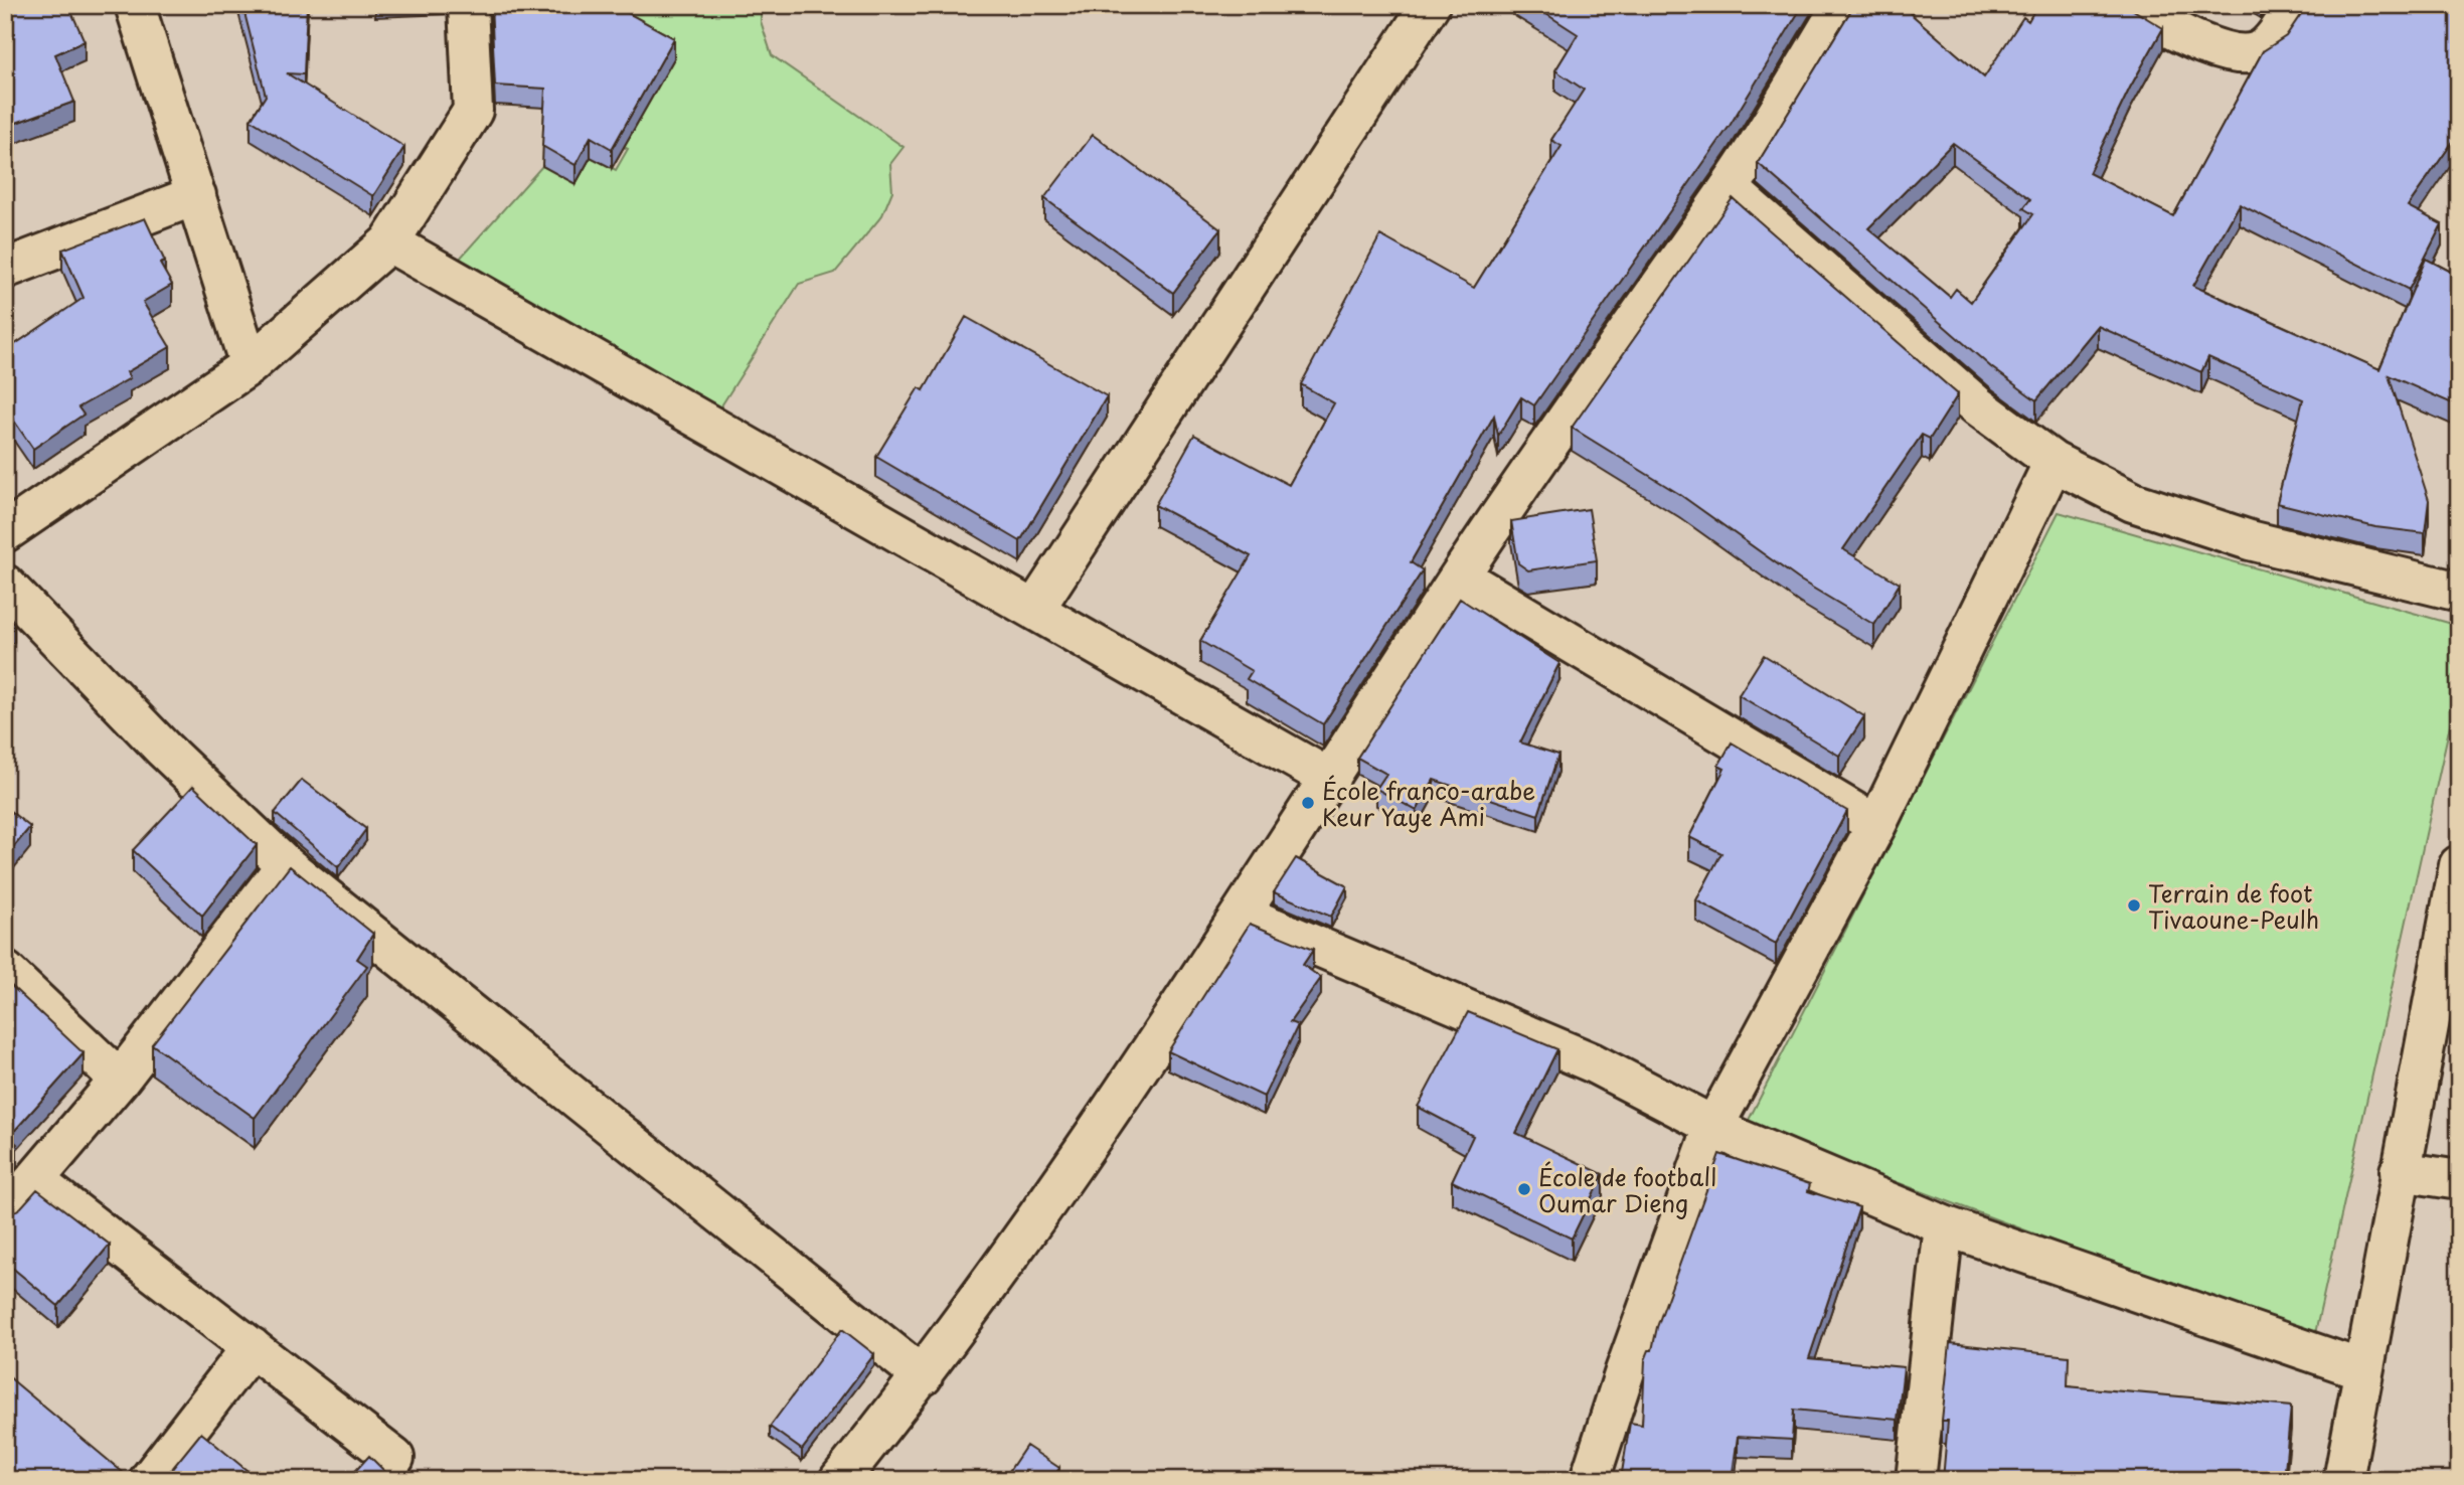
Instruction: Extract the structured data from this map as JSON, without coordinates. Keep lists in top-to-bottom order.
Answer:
{
  "places": ["École franco-arabe Keur Yaye Ami", "Terrain de foot Tivaoune-Peulh", "École de football Oumar Dieng"]
}
